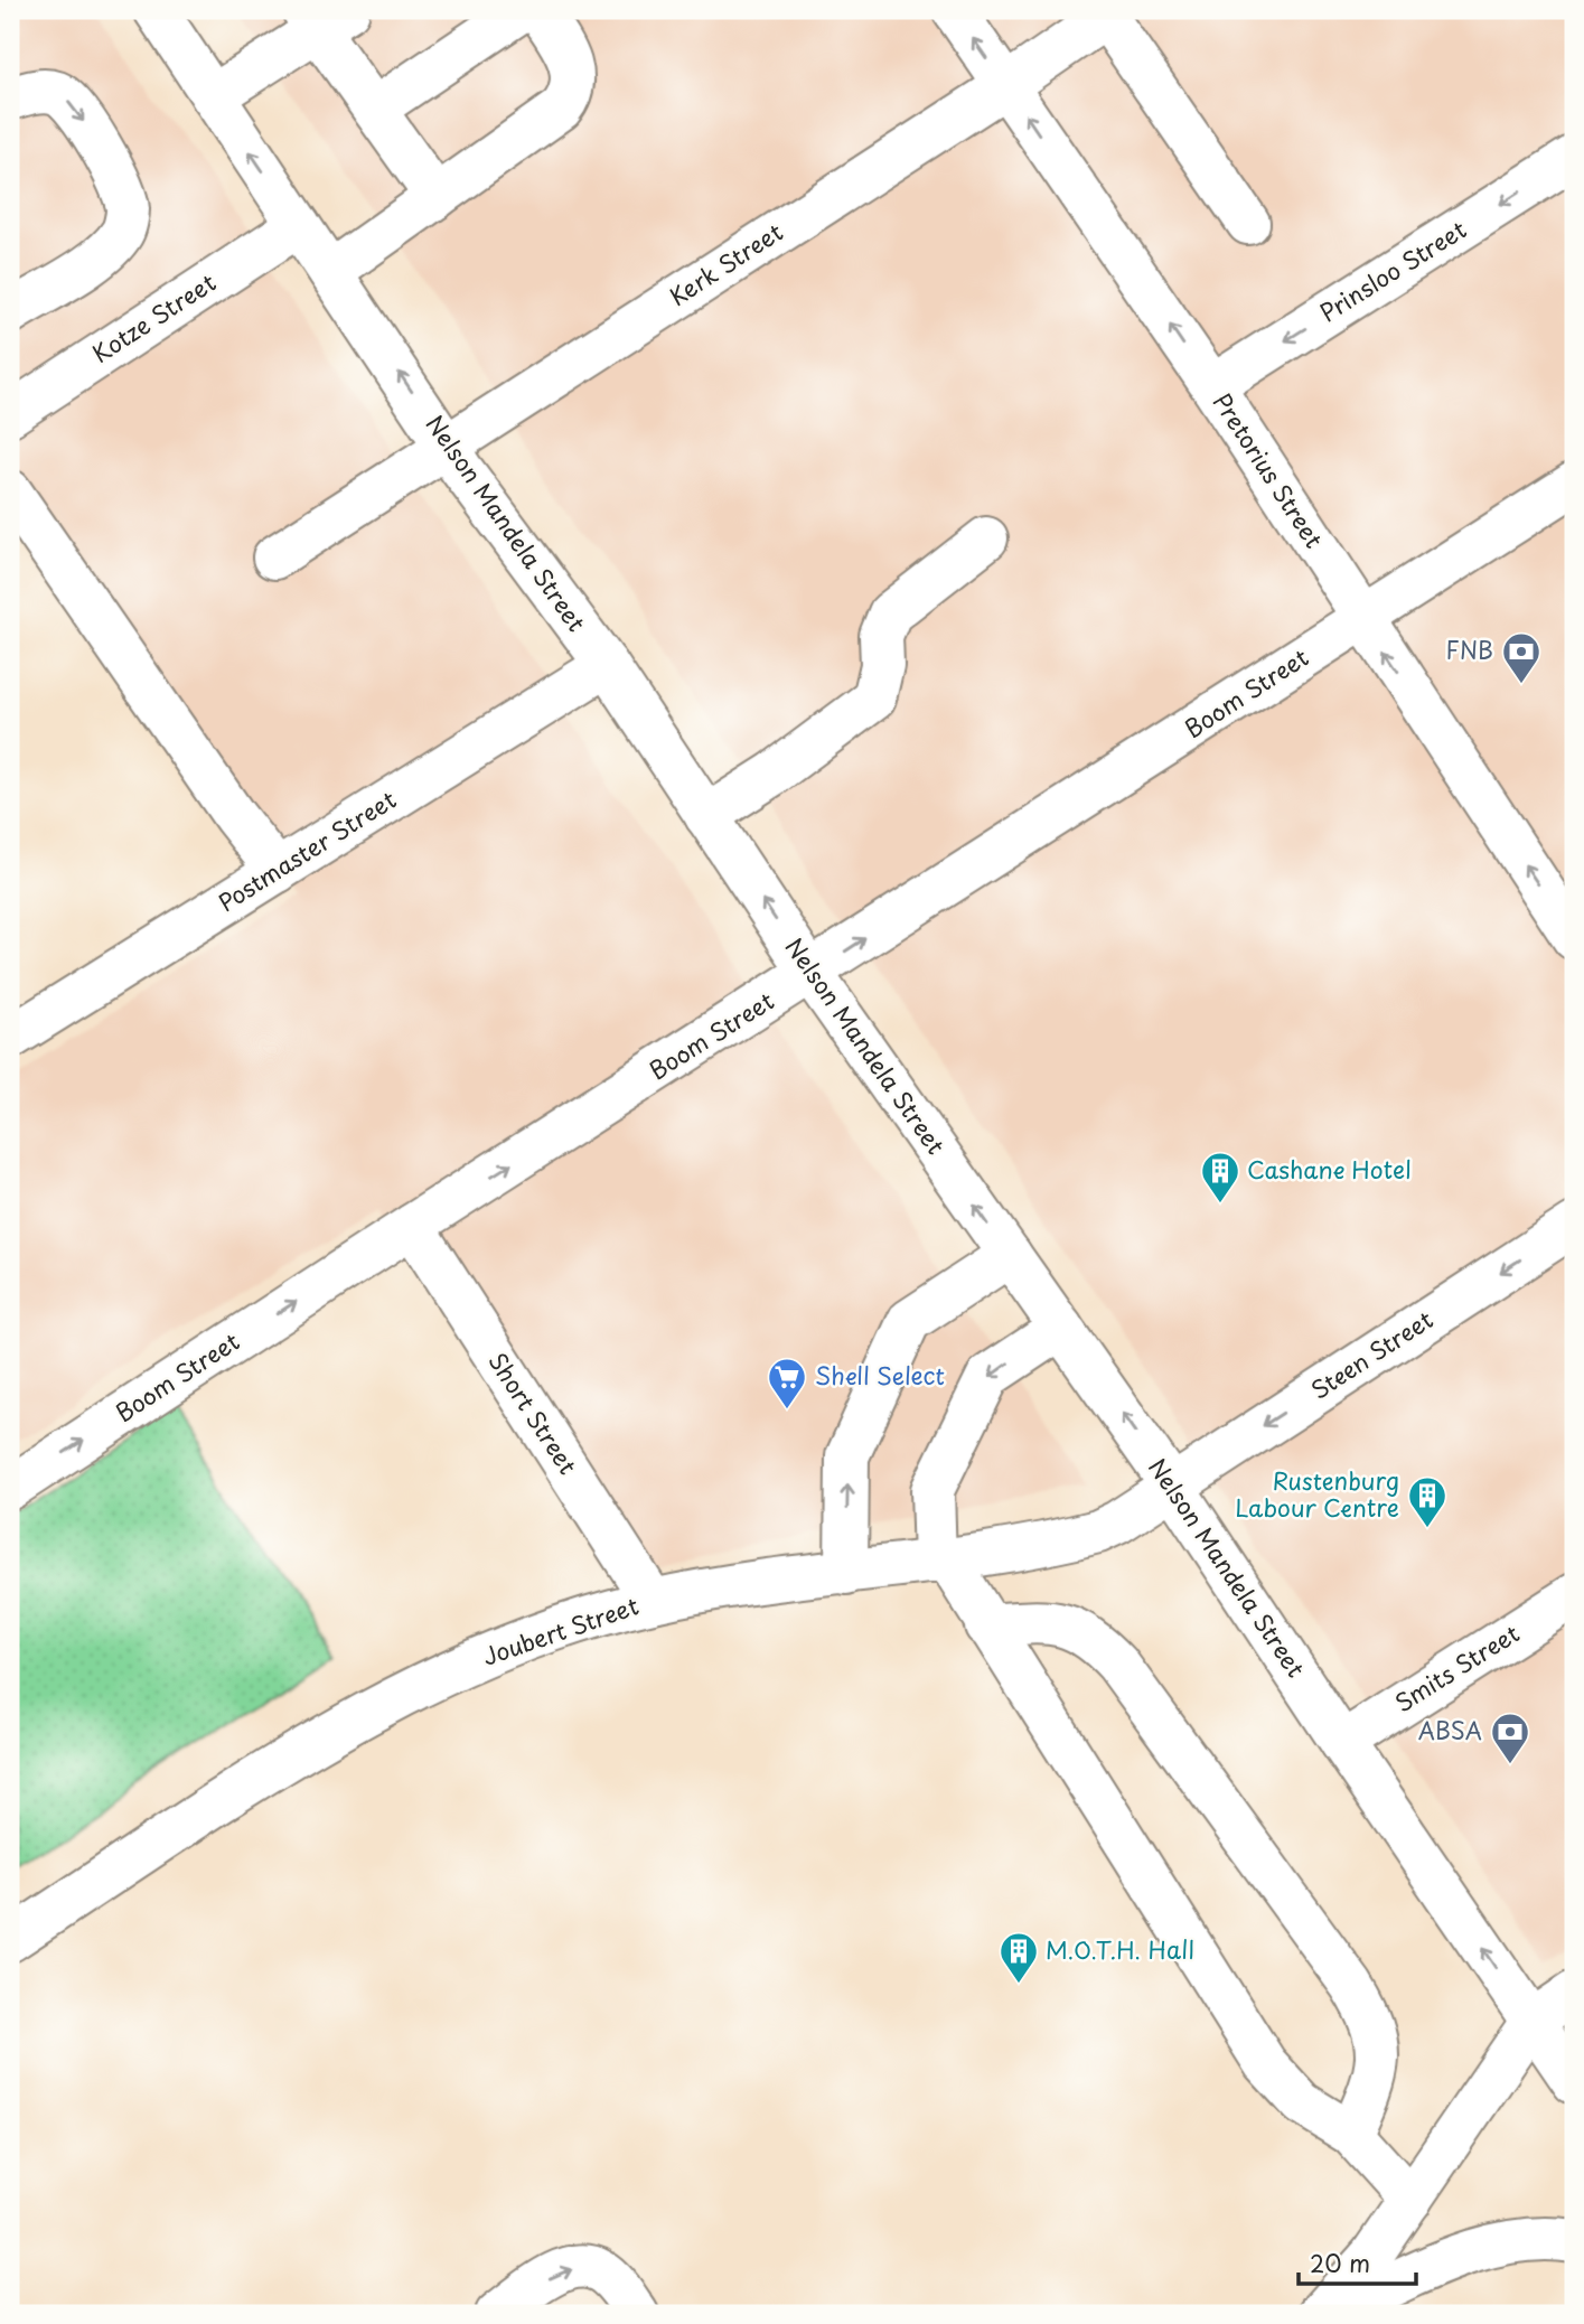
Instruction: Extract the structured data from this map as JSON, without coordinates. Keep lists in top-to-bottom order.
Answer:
{
  "streets": {
    "street": [
      "Kerk Street",
      "Prinsloo Street",
      "Kotze Street",
      "Pretorius Street",
      "Nelson Mandela Street",
      "Boom Street",
      "Postmaster Street",
      "Steen Street",
      "Short Street",
      "Joubert Street",
      "Smits Street"
    ]
  },
  "crossings": [
    ["Kerk Street", "Pretorius Street"],
    ["Kerk Street", "Nelson Mandela Street"],
    ["Prinsloo Street", "Pretorius Street"],
    ["Kotze Street", "Nelson Mandela Street"],
    ["Pretorius Street", "Boom Street"],
    ["Nelson Mandela Street", "Boom Street"],
    ["Nelson Mandela Street", "Postmaster Street"],
    ["Nelson Mandela Street", "Steen Street"],
    ["Nelson Mandela Street", "Joubert Street"],
    ["Nelson Mandela Street", "Smits Street"],
    ["Boom Street", "Short Street"],
    ["Steen Street", "Joubert Street"],
    ["Short Street", "Joubert Street"]
  ],
  "one_way": ["Prinsloo Street", "Boom Street", "Steen Street"],
  "places": {
    "bank": ["FNB", "ABSA"],
    "building": ["Cashane Hotel", "Rustenburg Labour Centre", "M.O.T.H. Hall"],
    "supermarket": ["Shell Select"]
  },
  "scale_bar": "20 m"
}
